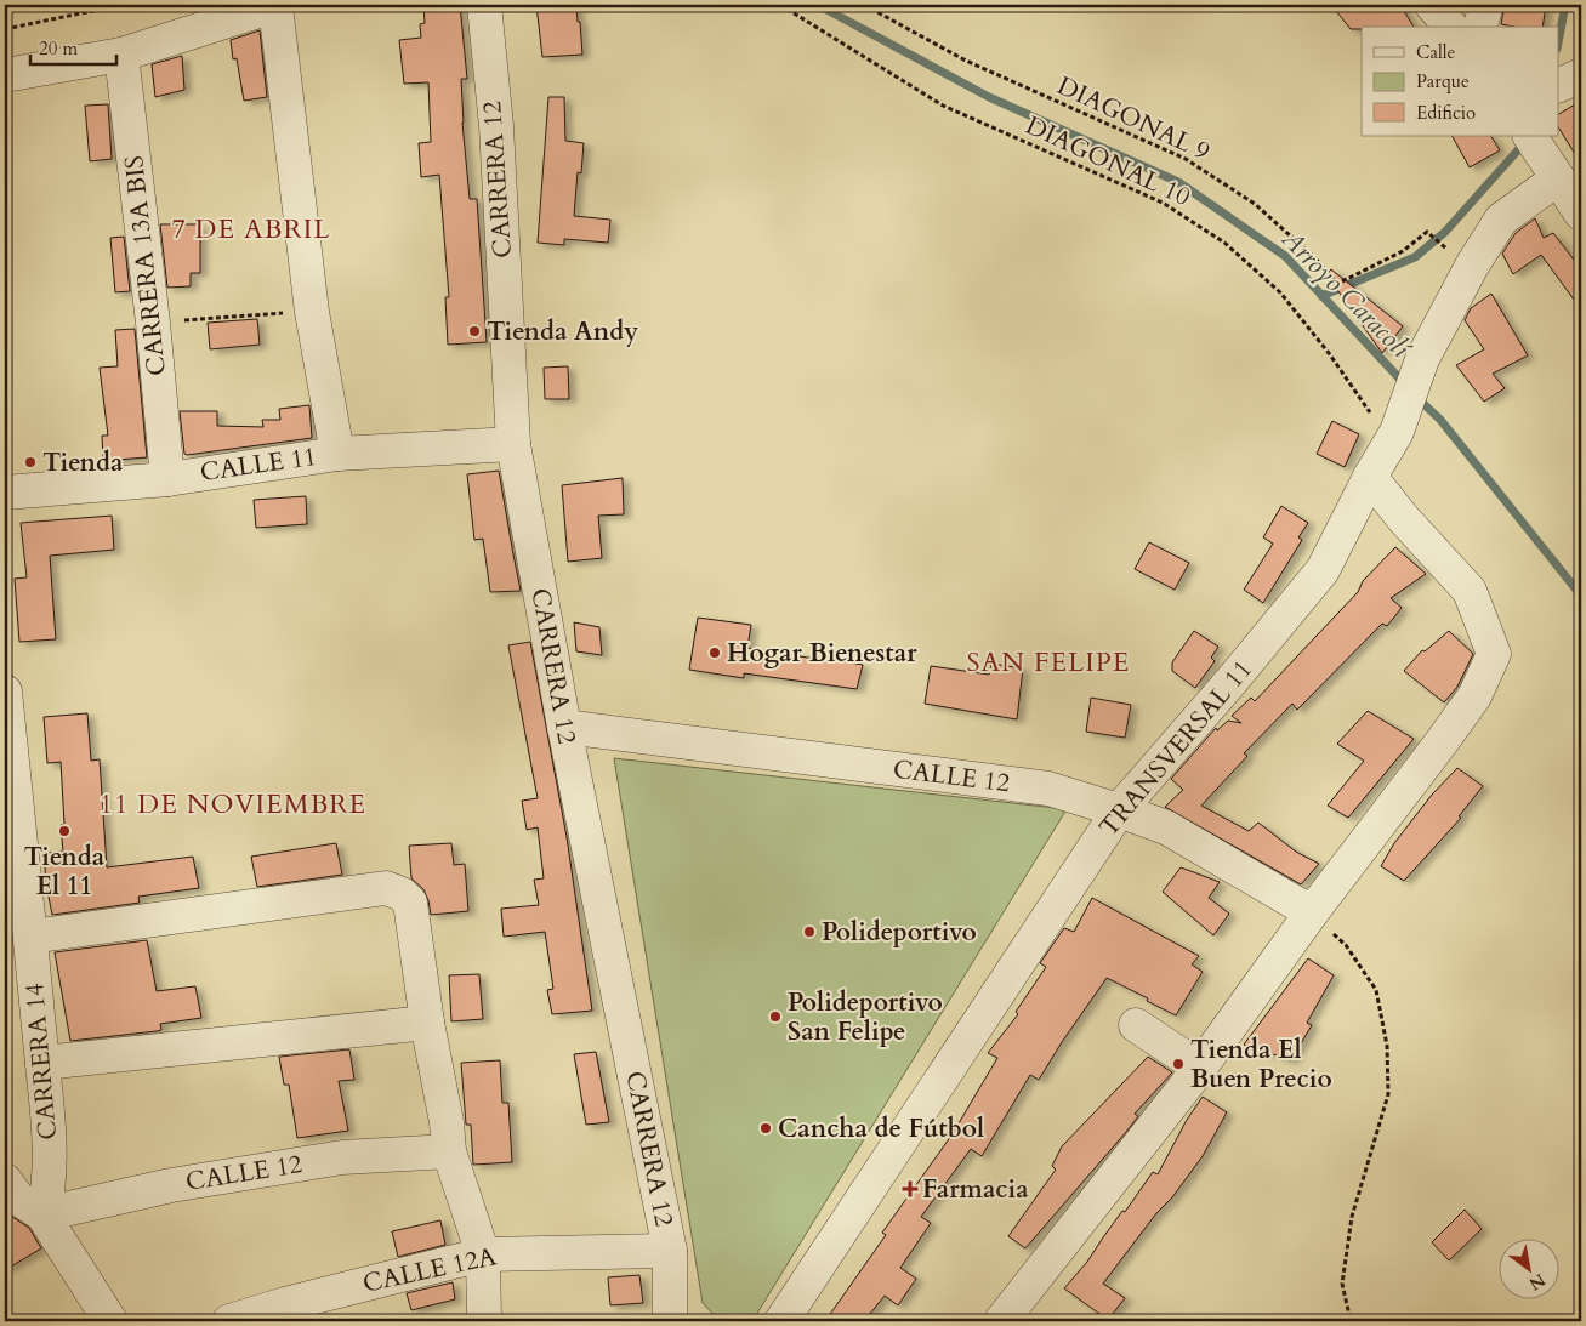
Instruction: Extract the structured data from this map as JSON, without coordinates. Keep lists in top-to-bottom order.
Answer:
{
  "streets": {
    "street": [
      "CARRERA 12",
      "CARRERA 13A BIS",
      "CALLE 11",
      "TRANSVERSAL 11",
      "CALLE 12",
      "CARRERA 14",
      "CALLE 12A"
    ],
    "path": ["DIAGONAL 9", "DIAGONAL 10"]
  },
  "crossings": [
    ["DIAGONAL 10", "TRANSVERSAL 11"],
    ["CARRERA 12", "CALLE 11"],
    ["CARRERA 12", "CALLE 12"],
    ["CARRERA 12", "CALLE 12A"],
    ["CARRERA 13A BIS", "CALLE 11"],
    ["TRANSVERSAL 11", "CALLE 12"],
    ["CALLE 12", "CARRERA 14"]
  ],
  "districts": ["7 DE ABRIL", "SAN FELIPE", "11 DE NOVIEMBRE"],
  "water": ["Arroyo Caracolí"],
  "places": {
    "other": [
      "Tienda Andy",
      "Tienda",
      "Hogar Bienestar",
      "Tienda El 11",
      "Polideportivo",
      "Polideportivo San Felipe",
      "Tienda El Buen Precio",
      "Cancha de Fútbol"
    ],
    "health": ["Farmacia"]
  },
  "legend": ["Calle", "Parque", "Edificio"],
  "scale_bar": "20 m",
  "north": "bottom right"
}
